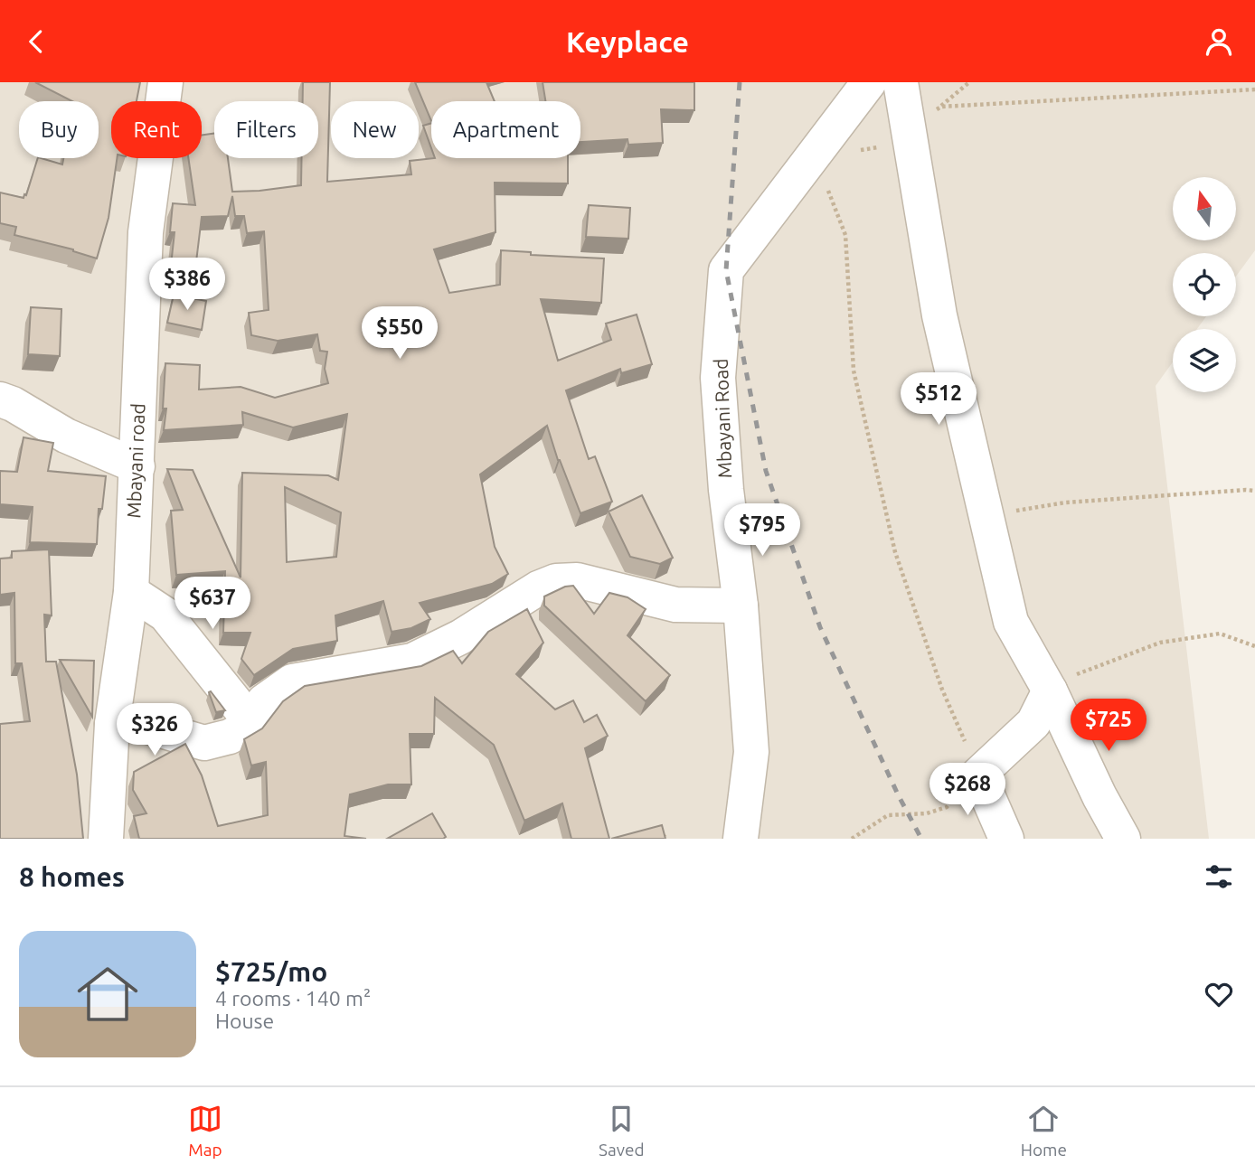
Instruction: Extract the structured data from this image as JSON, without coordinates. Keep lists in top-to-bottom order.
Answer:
{
  "streets": {
    "street": ["Mbayani Road", "Mbayani road"]
  },
  "north": "top",
  "page": {
    "header": "Keyplace",
    "chip": [
      "Buy",
      "Rent",
      "Filters",
      "New",
      "Apartment"
    ],
    "price": [
      "$386",
      "$550",
      "$512",
      "$795",
      "$637",
      "$725",
      "$326",
      "$268"
    ],
    "heading": "8 homes",
    "list": [
      {
        "name": "$725/mo",
        "note": "4 rooms · 140 m² · House"
      }
    ],
    "tabs": ["Map", "Saved", "Home"]
  }
}
